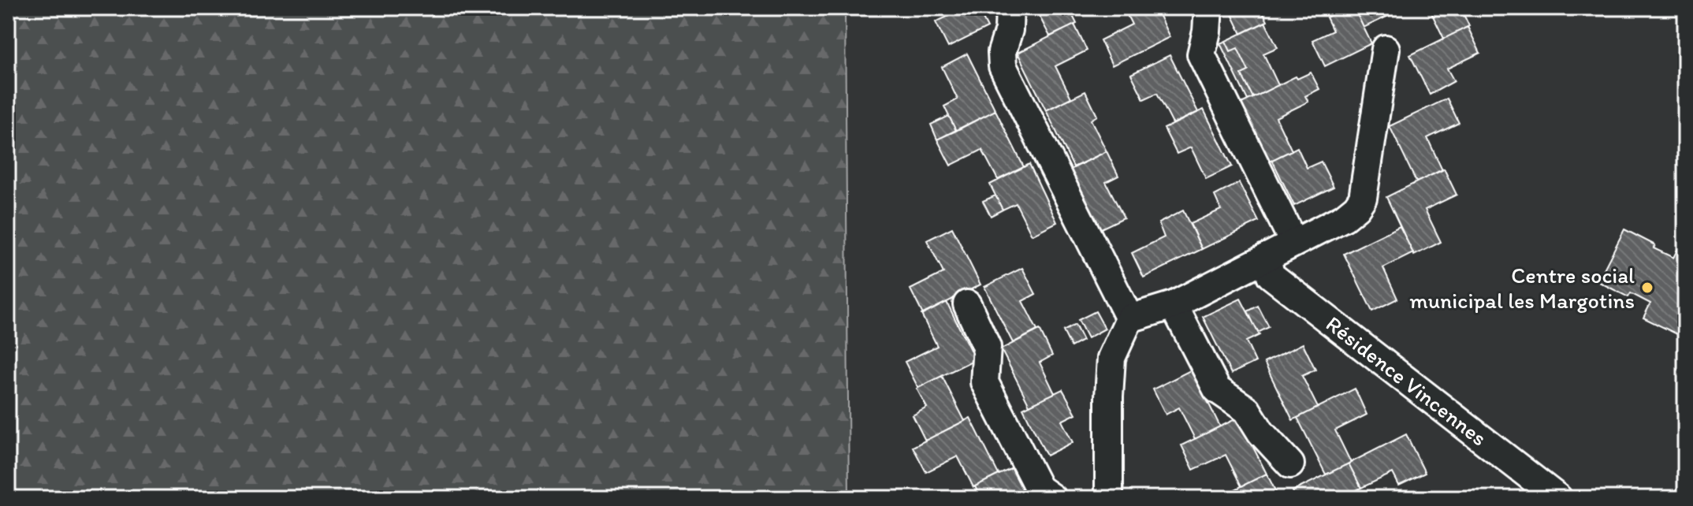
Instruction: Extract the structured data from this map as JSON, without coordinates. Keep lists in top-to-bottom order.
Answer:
{
  "streets": {
    "street": ["Résidence Vincennes"]
  },
  "places": ["Centre social municipal les Margotins"]
}
